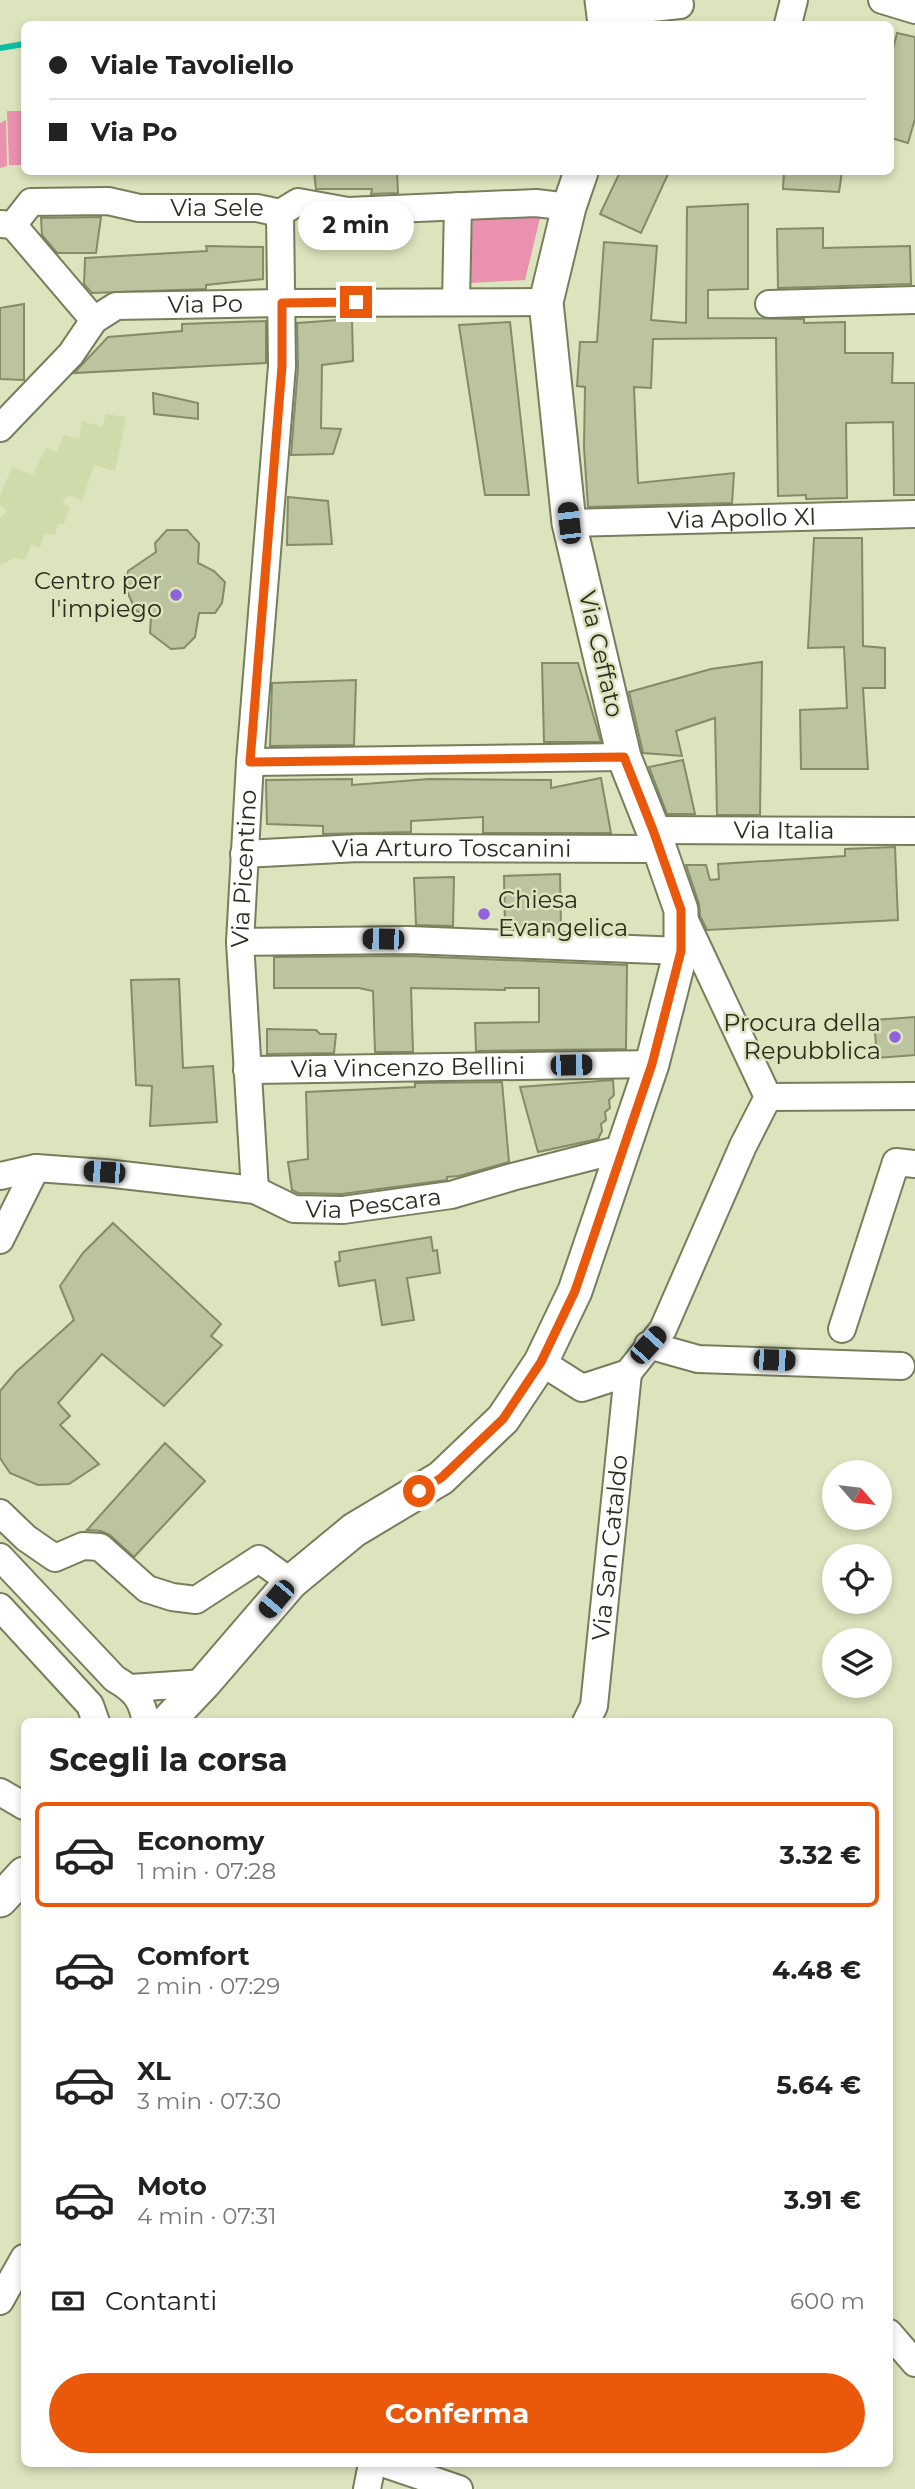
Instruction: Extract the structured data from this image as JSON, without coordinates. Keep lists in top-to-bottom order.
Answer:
{
  "streets": {
    "main road": ["Via Ceffato"],
    "street": [
      "Via Sele",
      "Via Po",
      "Via Apollo XI",
      "Via Italia",
      "Via Arturo Toscanini",
      "Via Picentino",
      "Via Vincenzo Bellini",
      "Via Pescara",
      "Via San Cataldo"
    ]
  },
  "crossings": [
    ["Via Sele", "Via Ceffato"],
    ["Via Sele", "Via Picentino"],
    ["Via Po", "Via Ceffato"],
    ["Via Po", "Via Picentino"],
    ["Via Apollo XI", "Via Ceffato"],
    ["Via Ceffato", "Via Italia"],
    ["Via Ceffato", "Via Arturo Toscanini"],
    ["Via Ceffato", "Via Vincenzo Bellini"],
    ["Via Ceffato", "Via Pescara"],
    ["Via Italia", "Via Arturo Toscanini"],
    ["Via Arturo Toscanini", "Via Picentino"],
    ["Via Picentino", "Via Vincenzo Bellini"],
    ["Via Picentino", "Via Pescara"]
  ],
  "places": ["Centro per l'impiego", "Chiesa Evangelica", "Procura della Repubblica"],
  "north": "bottom right",
  "page": {
    "banner": ["Viale Tavoliello", "Via Po"],
    "bubble": "2 min",
    "heading": "Scegli la corsa",
    "list": [
      {
        "name": "Economy",
        "note": "1 min · 07:28",
        "value": "3.32 €"
      },
      {
        "name": "Comfort",
        "note": "2 min · 07:29",
        "value": "4.48 €"
      },
      {
        "name": "XL",
        "note": "3 min · 07:30",
        "value": "5.64 €"
      },
      {
        "name": "Moto",
        "note": "4 min · 07:31",
        "value": "3.91 €"
      }
    ],
    "pay": ["Contanti", "600 m"],
    "buttons": "Conferma"
  }
}
